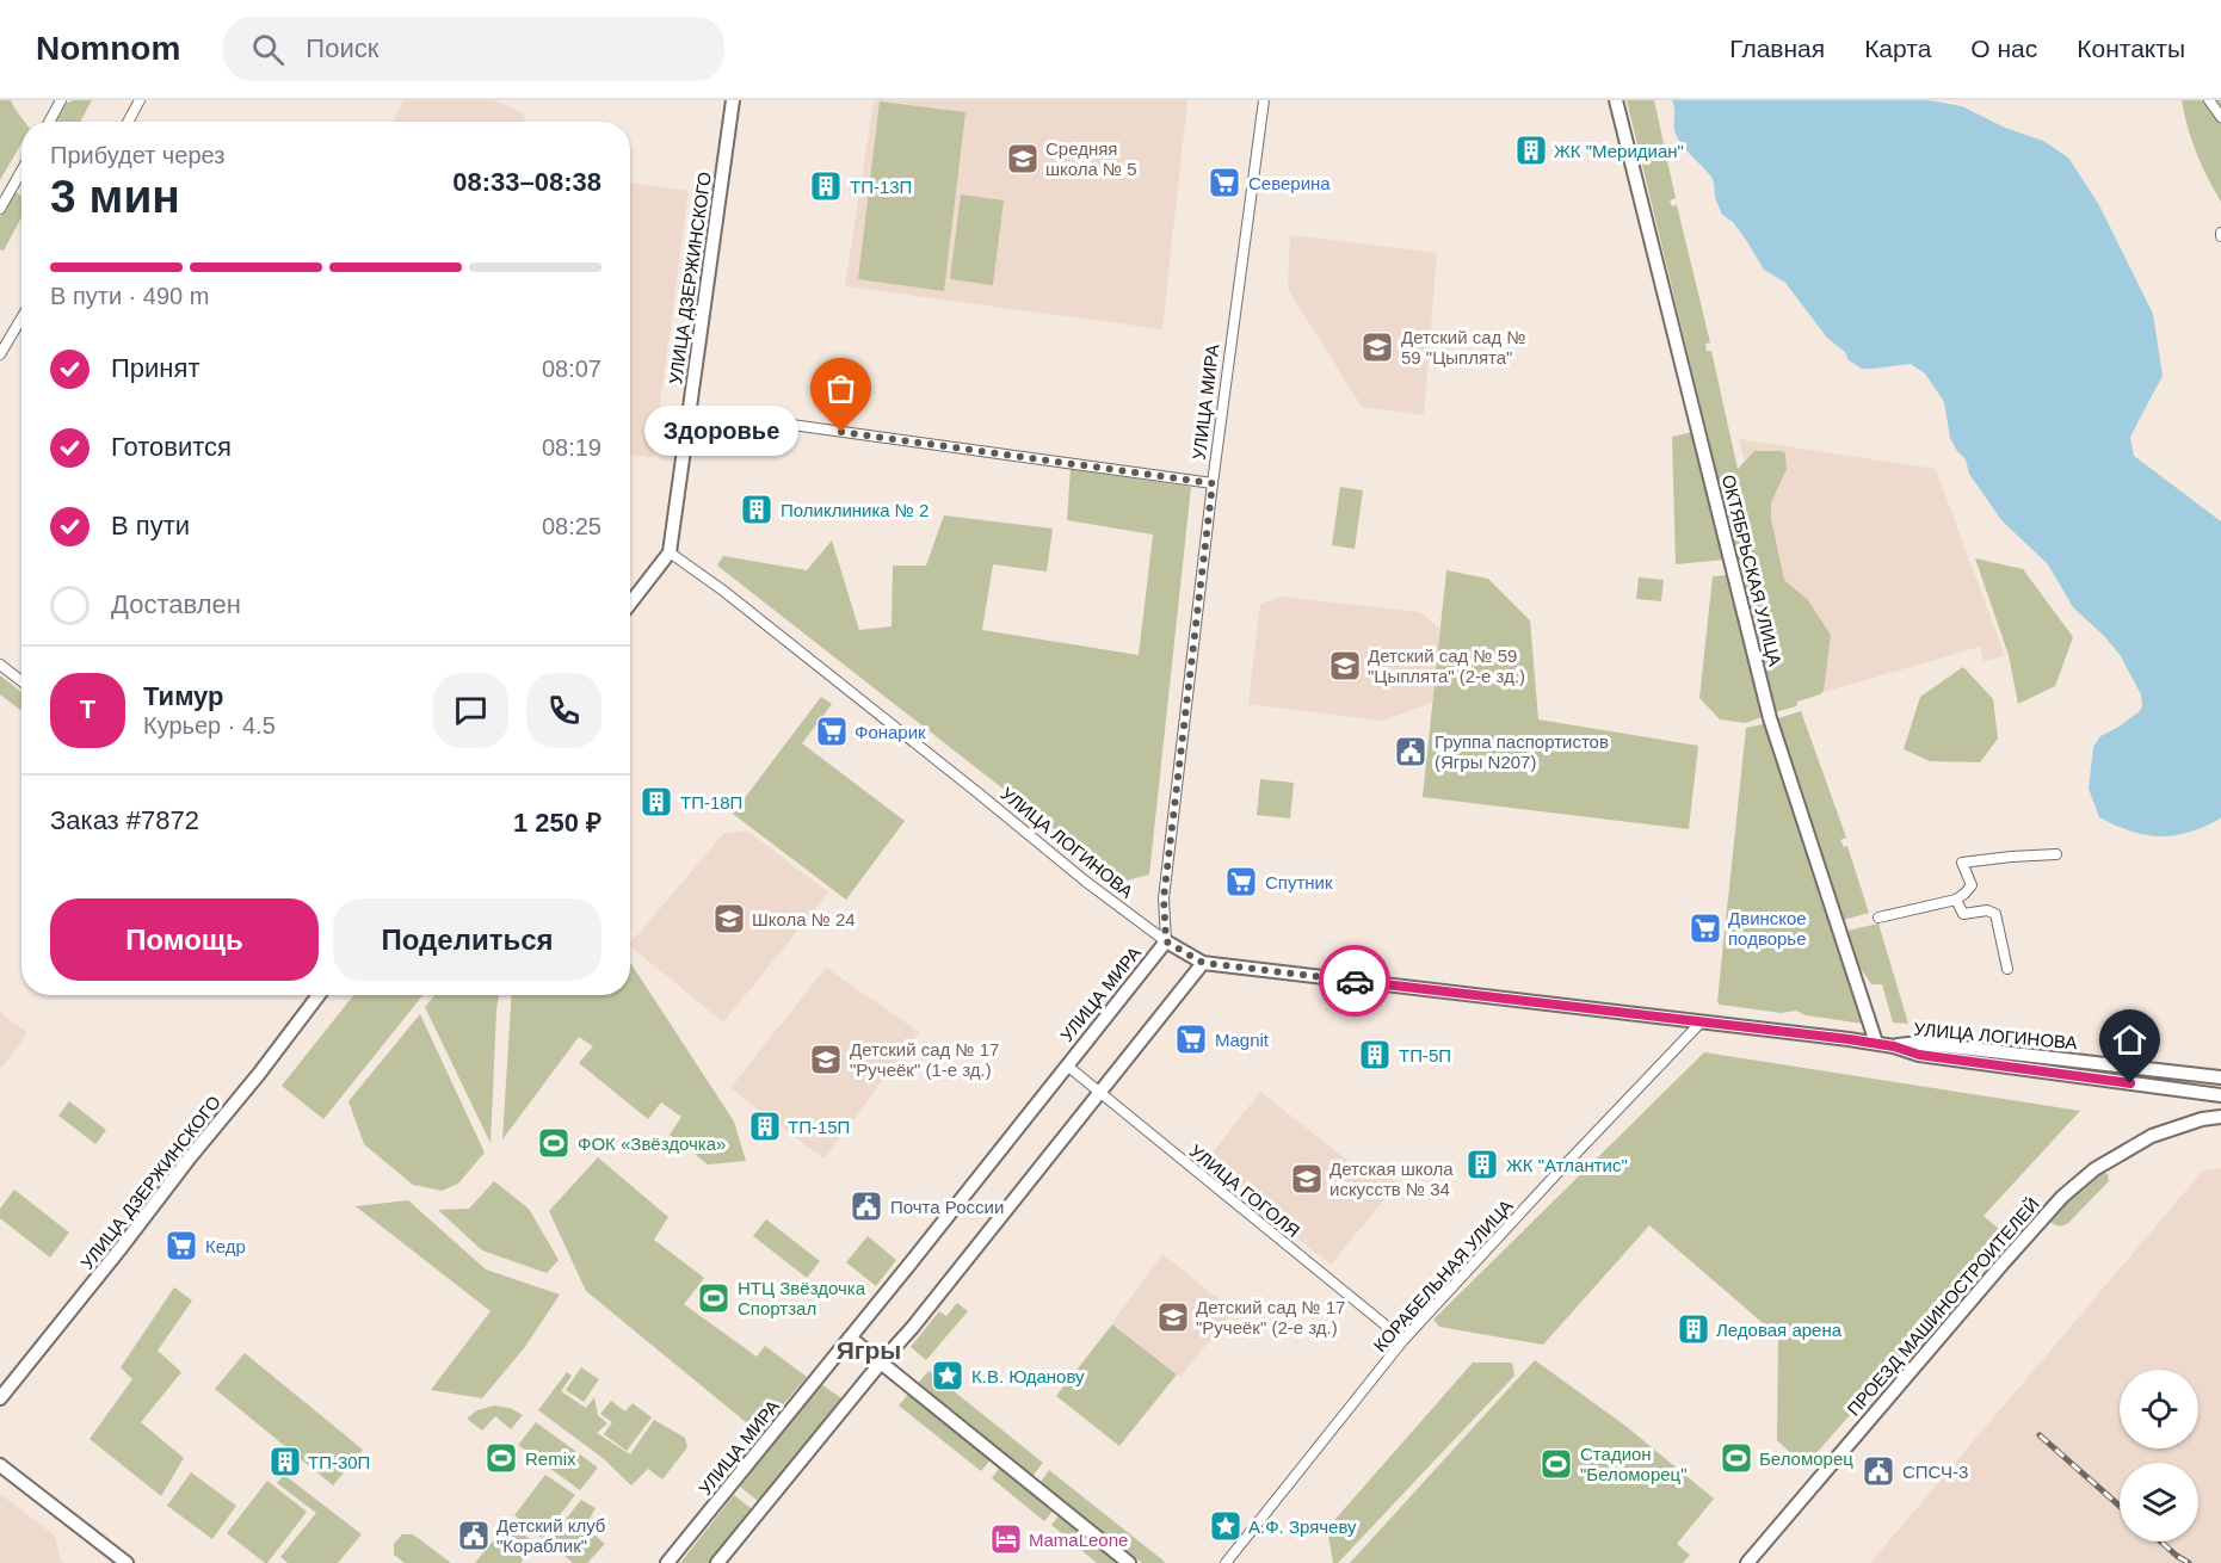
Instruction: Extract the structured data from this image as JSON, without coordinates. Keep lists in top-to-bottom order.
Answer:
{
  "streets": {
    "main road": [
      "УЛИЦА ДЗЕРЖИНСКОГО",
      "УЛИЦА МИРА",
      "ОКТЯБРЬСКАЯ УЛИЦА",
      "УЛИЦА ЛОГИНОВА",
      "ПРОЕЗД МАШИНОСТРОИТЕЛЕЙ"
    ],
    "street": ["УЛИЦА ГОГОЛЯ", "КОРАБЕЛЬНАЯ УЛИЦА"]
  },
  "crossings": [
    ["УЛИЦА ДЗЕРЖИНСКОГО", "УЛИЦА ЛОГИНОВА"],
    ["УЛИЦА МИРА", "УЛИЦА ЛОГИНОВА"],
    ["УЛИЦА МИРА", "УЛИЦА ГОГОЛЯ"],
    ["ОКТЯБРЬСКАЯ УЛИЦА", "УЛИЦА ЛОГИНОВА"],
    ["УЛИЦА ЛОГИНОВА", "КОРАБЕЛЬНАЯ УЛИЦА"],
    ["УЛИЦА ГОГОЛЯ", "КОРАБЕЛЬНАЯ УЛИЦА"]
  ],
  "districts": ["Ягры"],
  "places": {
    "building": [
      "ЖК \"Меридиан\"",
      "ТП-13П",
      "Поликлиника № 2",
      "ТП-18П",
      "ТП-5П",
      "ТП-15П",
      "ЖК \"Атлантис\"",
      "Ледовая арена",
      "ТП-30П"
    ],
    "school or university": [
      "Средняя школа № 5",
      "Детский сад № 59 \"Цыплята\"",
      "Детский сад № 59 \"Цыплята\" (2-е зд.)",
      "Школа № 24",
      "Детский сад № 17 \"Ручеёк\" (1-е зд.)",
      "Детская школа искусств № 34",
      "Детский сад № 17 \"Ручеёк\" (2-е зд.)"
    ],
    "supermarket": [
      "Северина",
      "Фонарик",
      "Спутник",
      "Двинское подворье",
      "Magnit",
      "Кедр"
    ],
    "other": ["Здоровье"],
    "public building": [
      "Группа паспортистов (Ягры N207)",
      "Почта России",
      "СПСЧ-3",
      "Детский клуб \"Кораблик\""
    ],
    "sports": [
      "ФОК «Звёздочка»",
      "НТЦ Звёздочка Спортзал",
      "Remix",
      "Беломорец",
      "Стадион \"Беломорец\""
    ],
    "place": ["К.В. Юданову", "А.Ф. Зрячеву"],
    "hotel": ["MamaLeone"]
  },
  "page": {
    "header": "Nomnom",
    "search": "Поиск",
    "nav": [
      "Главная",
      "Карта",
      "О нас",
      "Контакты"
    ],
    "heading": ["3 мин", "Прибудет через", "08:33–08:38"],
    "panel": [
      "Тимур",
      "Курьер · 4.5",
      "Заказ #7872",
      "1 250 ₽"
    ],
    "bar": "В пути · 490 m",
    "list": [
      ["Принят", "08:07"],
      ["Готовится", "08:19"],
      ["В пути", "08:25"],
      "Доставлен"
    ],
    "bubble": "Здоровье",
    "round": "Т",
    "buttons": ["Помощь", "Поделиться"]
  }
}
